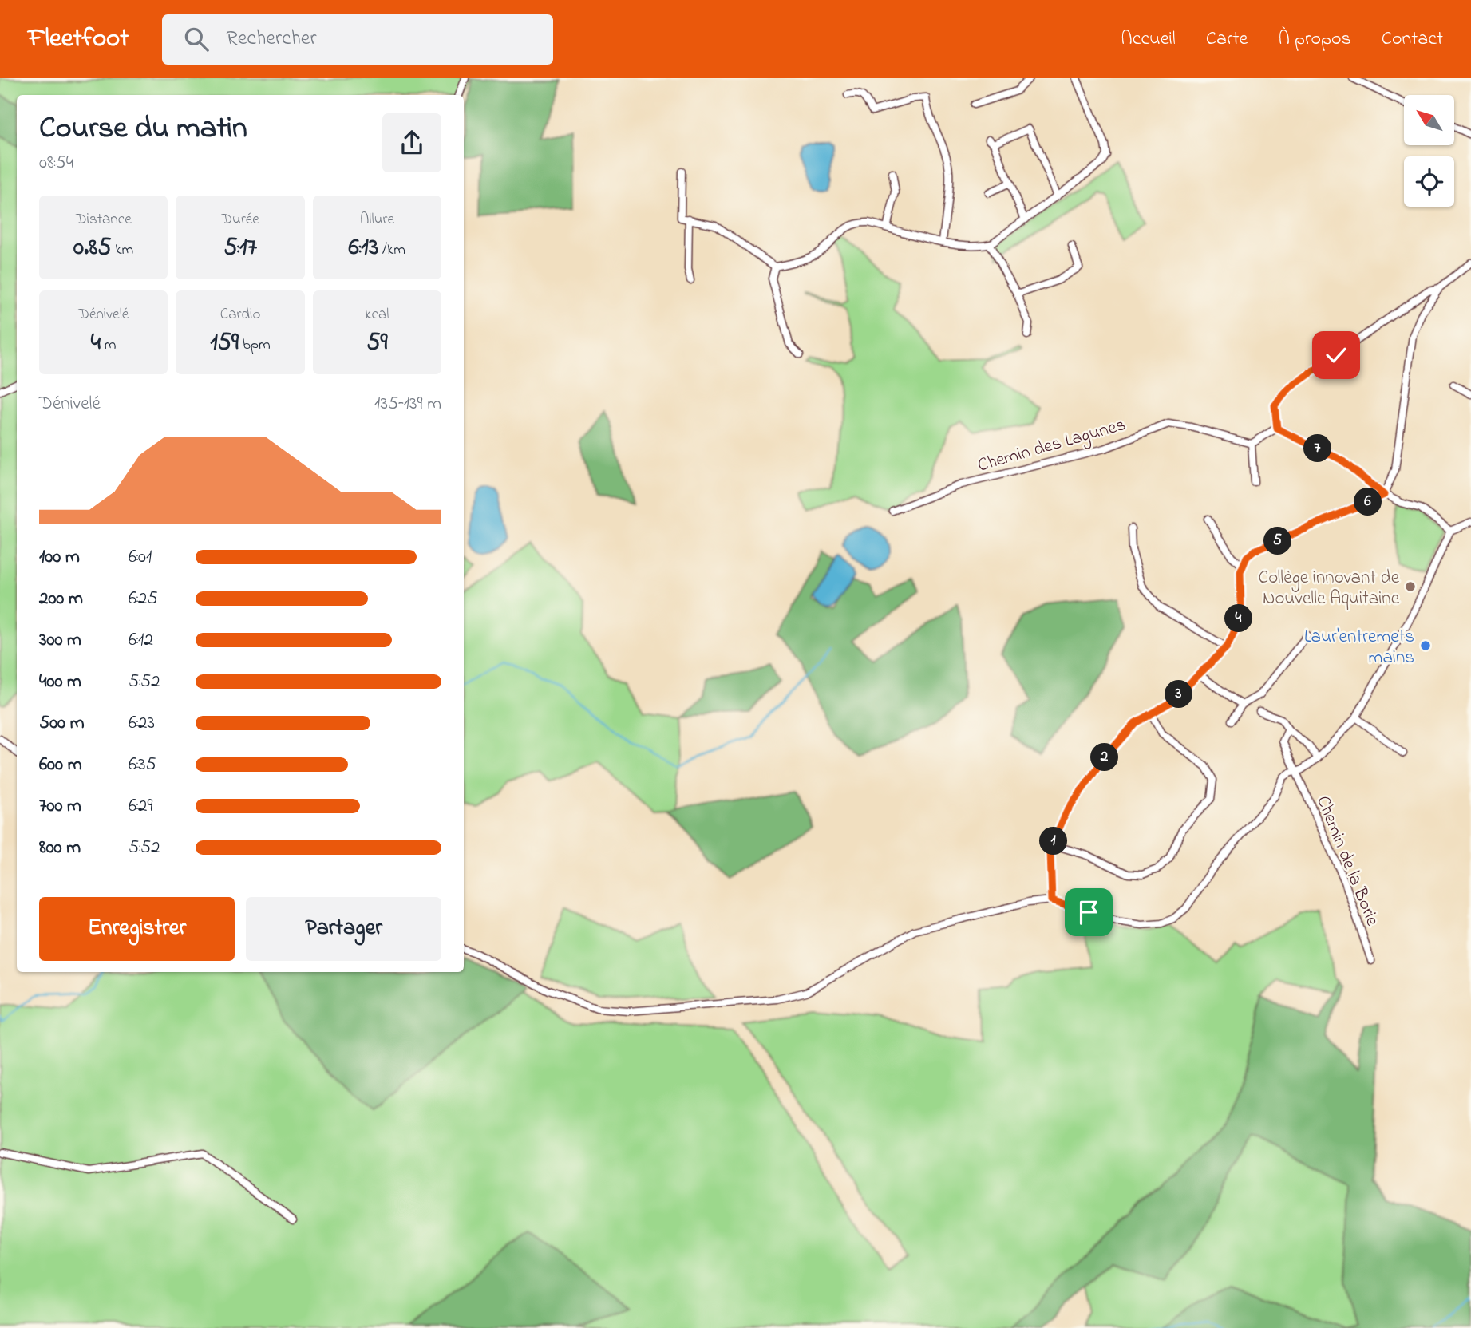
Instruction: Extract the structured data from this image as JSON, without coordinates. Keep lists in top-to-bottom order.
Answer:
{
  "streets": {
    "street": ["Chemin des Lagunes", "Chemin de la Borie"]
  },
  "places": ["Collège innovant de Nouvelle Aquitaine", "Laur'entremets mains"],
  "north": "top left",
  "page": {
    "header": "Fleetfoot",
    "search": "Rechercher",
    "nav": [
      "Accueil",
      "Carte",
      "À propos",
      "Contact"
    ],
    "heading": ["Course du matin", "08:54"],
    "stats": [
      ["Distance", "0.85 km"],
      ["Durée", "5:17"],
      ["Allure", "6:13 /km"],
      ["Dénivelé", "4 m"],
      ["Cardio", "159 bpm"],
      ["kcal", "59"]
    ],
    "chart": ["Dénivelé", "135–139 m"],
    "pins": [
      "7",
      "6",
      "5",
      "4",
      "3",
      "2",
      "1"
    ],
    "list": [
      {
        "name": "100 m",
        "note": "6:01"
      },
      {
        "name": "200 m",
        "note": "6:25"
      },
      {
        "name": "300 m",
        "note": "6:12"
      },
      {
        "name": "400 m",
        "note": "5:52"
      },
      {
        "name": "500 m",
        "note": "6:23"
      },
      {
        "name": "600 m",
        "note": "6:35"
      },
      {
        "name": "700 m",
        "note": "6:29"
      },
      {
        "name": "800 m",
        "note": "5:52"
      }
    ],
    "buttons": ["Enregistrer", "Partager"]
  }
}
